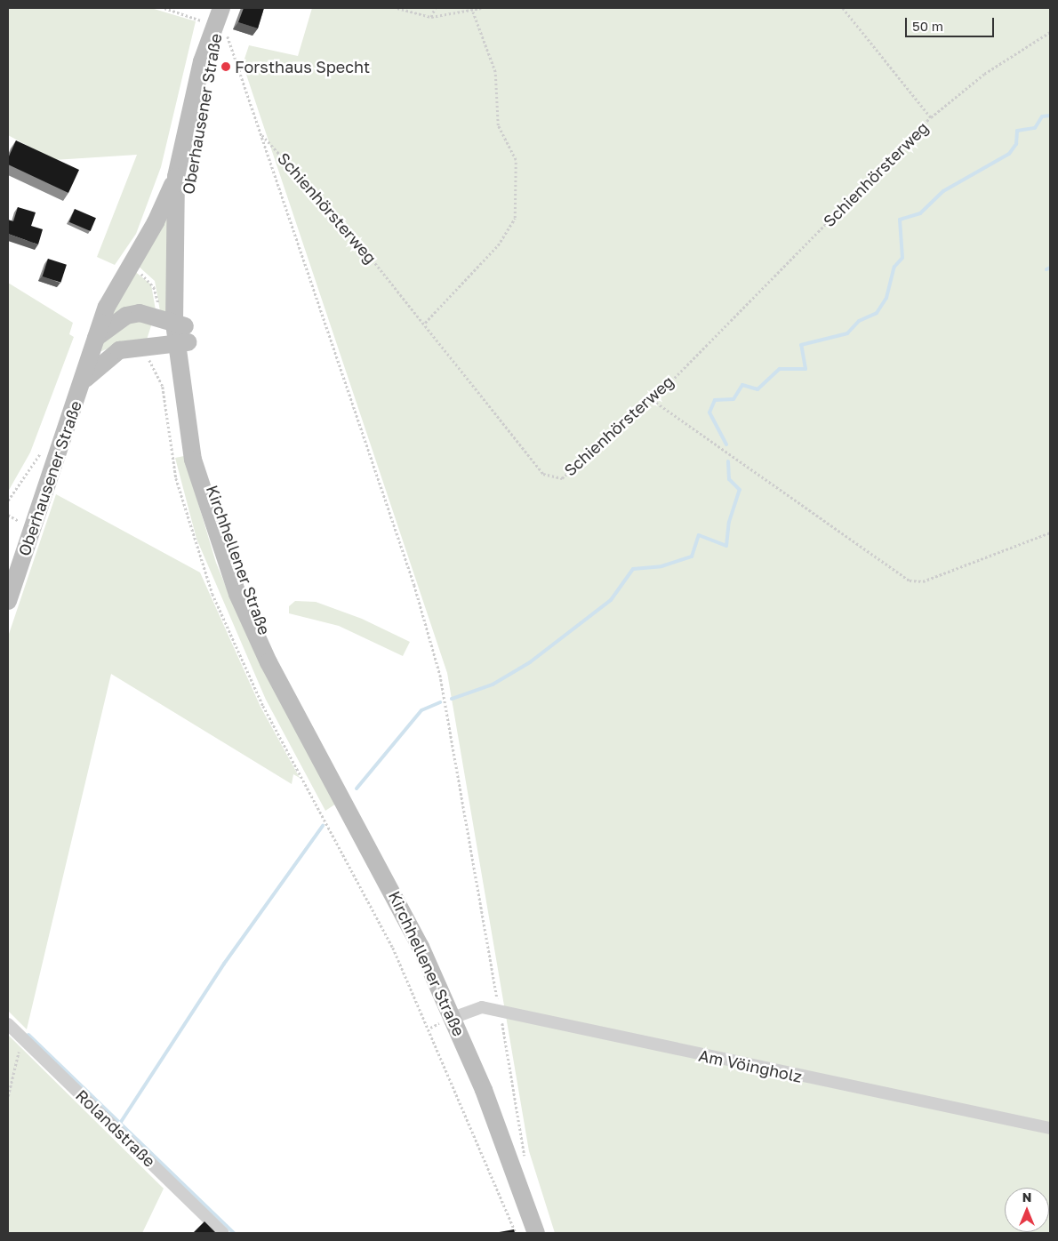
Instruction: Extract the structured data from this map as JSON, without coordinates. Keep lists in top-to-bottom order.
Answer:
{
  "streets": {
    "main road": ["Oberhausener Straße", "Kirchhellener Straße"],
    "street": ["Am Vöingholz", "Rolandstraße"],
    "path": ["Schienhörsterweg"]
  },
  "crossings": [
    ["Oberhausener Straße", "Schienhörsterweg"],
    ["Oberhausener Straße", "Kirchhellener Straße"],
    ["Kirchhellener Straße", "Am Vöingholz"]
  ],
  "places": ["Forsthaus Specht"],
  "scale_bar": "50 m",
  "north": "top"
}
